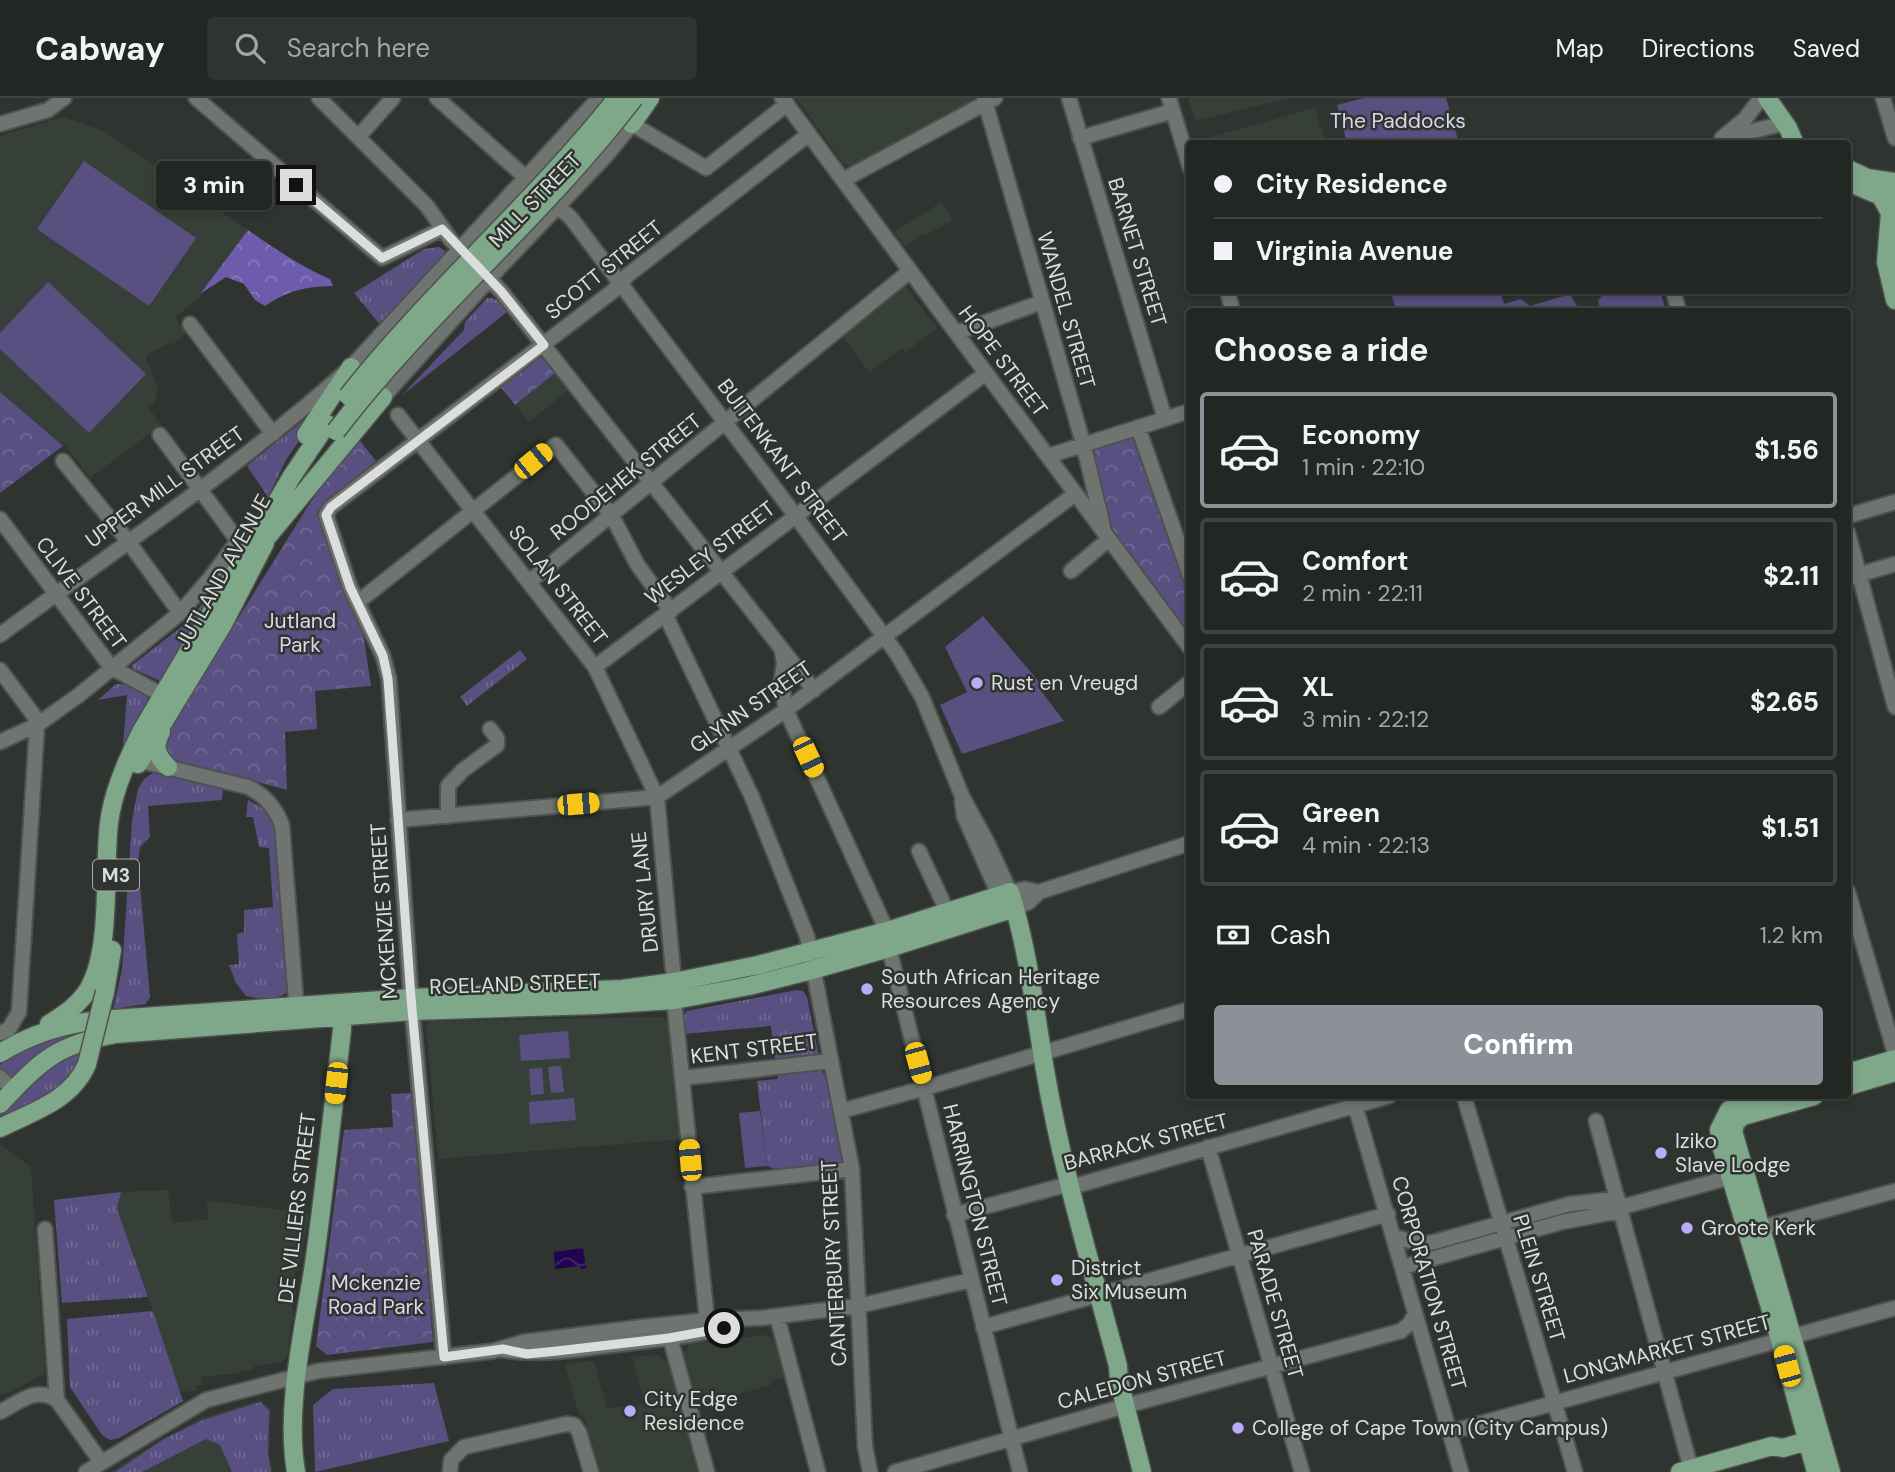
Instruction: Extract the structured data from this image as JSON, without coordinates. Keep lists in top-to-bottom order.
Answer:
{
  "streets": {
    "main road": [
      "BUITENKANT STREET",
      "JUTLAND AVENUE",
      "M3",
      "ROELAND STREET",
      "DE VILLIERS STREET"
    ],
    "street": [
      "MILL STREET",
      "BARNET STREET",
      "SCOTT STREET",
      "WANDEL STREET",
      "HOPE STREET",
      "ROODEHEK STREET",
      "UPPER MILL STREET",
      "WESLEY STREET",
      "SOLAN STREET",
      "CLIVE STREET",
      "GLYNN STREET",
      "DRURY LANE",
      "MCKENZIE STREET",
      "KENT STREET",
      "BARRACK STREET",
      "HARRINGTON STREET",
      "CANTERBURY STREET",
      "PLEIN STREET",
      "CORPORATION STREET",
      "PARADE STREET",
      "LONGMARKET STREET",
      "CALEDON STREET"
    ]
  },
  "crossings": [
    ["MILL STREET", "BUITENKANT STREET"],
    ["MILL STREET", "UPPER MILL STREET"],
    ["SCOTT STREET", "HOPE STREET"],
    ["SCOTT STREET", "BUITENKANT STREET"],
    ["SCOTT STREET", "SOLAN STREET"],
    ["SCOTT STREET", "MCKENZIE STREET"],
    ["WANDEL STREET", "HOPE STREET"],
    ["HOPE STREET", "ROODEHEK STREET"],
    ["HOPE STREET", "WESLEY STREET"],
    ["HOPE STREET", "GLYNN STREET"],
    ["BUITENKANT STREET", "ROODEHEK STREET"],
    ["BUITENKANT STREET", "WESLEY STREET"],
    ["BUITENKANT STREET", "GLYNN STREET"],
    ["BUITENKANT STREET", "ROELAND STREET"],
    ["BUITENKANT STREET", "BARRACK STREET"],
    ["BUITENKANT STREET", "CALEDON STREET"],
    ["ROODEHEK STREET", "SOLAN STREET"],
    ["ROODEHEK STREET", "CANTERBURY STREET"],
    ["UPPER MILL STREET", "CLIVE STREET"],
    ["WESLEY STREET", "SOLAN STREET"],
    ["WESLEY STREET", "CANTERBURY STREET"],
    ["JUTLAND AVENUE", "CLIVE STREET"],
    ["JUTLAND AVENUE", "M3"],
    ["JUTLAND AVENUE", "ROELAND STREET"],
    ["SOLAN STREET", "GLYNN STREET"],
    ["SOLAN STREET", "DRURY LANE"],
    ["SOLAN STREET", "CANTERBURY STREET"],
    ["GLYNN STREET", "DRURY LANE"],
    ["GLYNN STREET", "MCKENZIE STREET"],
    ["GLYNN STREET", "HARRINGTON STREET"],
    ["GLYNN STREET", "CANTERBURY STREET"],
    ["M3", "ROELAND STREET"],
    ["DRURY LANE", "ROELAND STREET"],
    ["DRURY LANE", "KENT STREET"],
    ["MCKENZIE STREET", "ROELAND STREET"],
    ["ROELAND STREET", "HARRINGTON STREET"],
    ["ROELAND STREET", "DE VILLIERS STREET"],
    ["ROELAND STREET", "CANTERBURY STREET"],
    ["KENT STREET", "CANTERBURY STREET"],
    ["BARRACK STREET", "HARRINGTON STREET"],
    ["BARRACK STREET", "CORPORATION STREET"],
    ["BARRACK STREET", "PARADE STREET"],
    ["HARRINGTON STREET", "CALEDON STREET"],
    ["PLEIN STREET", "LONGMARKET STREET"],
    ["CORPORATION STREET", "LONGMARKET STREET"],
    ["PARADE STREET", "CALEDON STREET"]
  ],
  "parks": ["The Paddocks", "Jutland Park", "Mckenzie Road Park"],
  "places": [
    "Rust en Vreugd",
    "South African Heritage Resources Agency",
    "Iziko Slave Lodge",
    "Groote Kerk",
    "District Six Museum",
    "City Edge Residence",
    "College of Cape Town (City Campus)"
  ],
  "page": {
    "header": "Cabway",
    "search": "Search here",
    "nav": ["Map", "Directions", "Saved"],
    "banner": ["City Residence", "Virginia Avenue"],
    "bubble": "3 min",
    "heading": "Choose a ride",
    "list": [
      {
        "name": "Economy",
        "note": "1 min · 22:10",
        "value": "$1.56"
      },
      {
        "name": "Comfort",
        "note": "2 min · 22:11",
        "value": "$2.11"
      },
      {
        "name": "XL",
        "note": "3 min · 22:12",
        "value": "$2.65"
      },
      {
        "name": "Green",
        "note": "4 min · 22:13",
        "value": "$1.51"
      }
    ],
    "pay": ["Cash", "1.2 km"],
    "buttons": "Confirm"
  }
}
